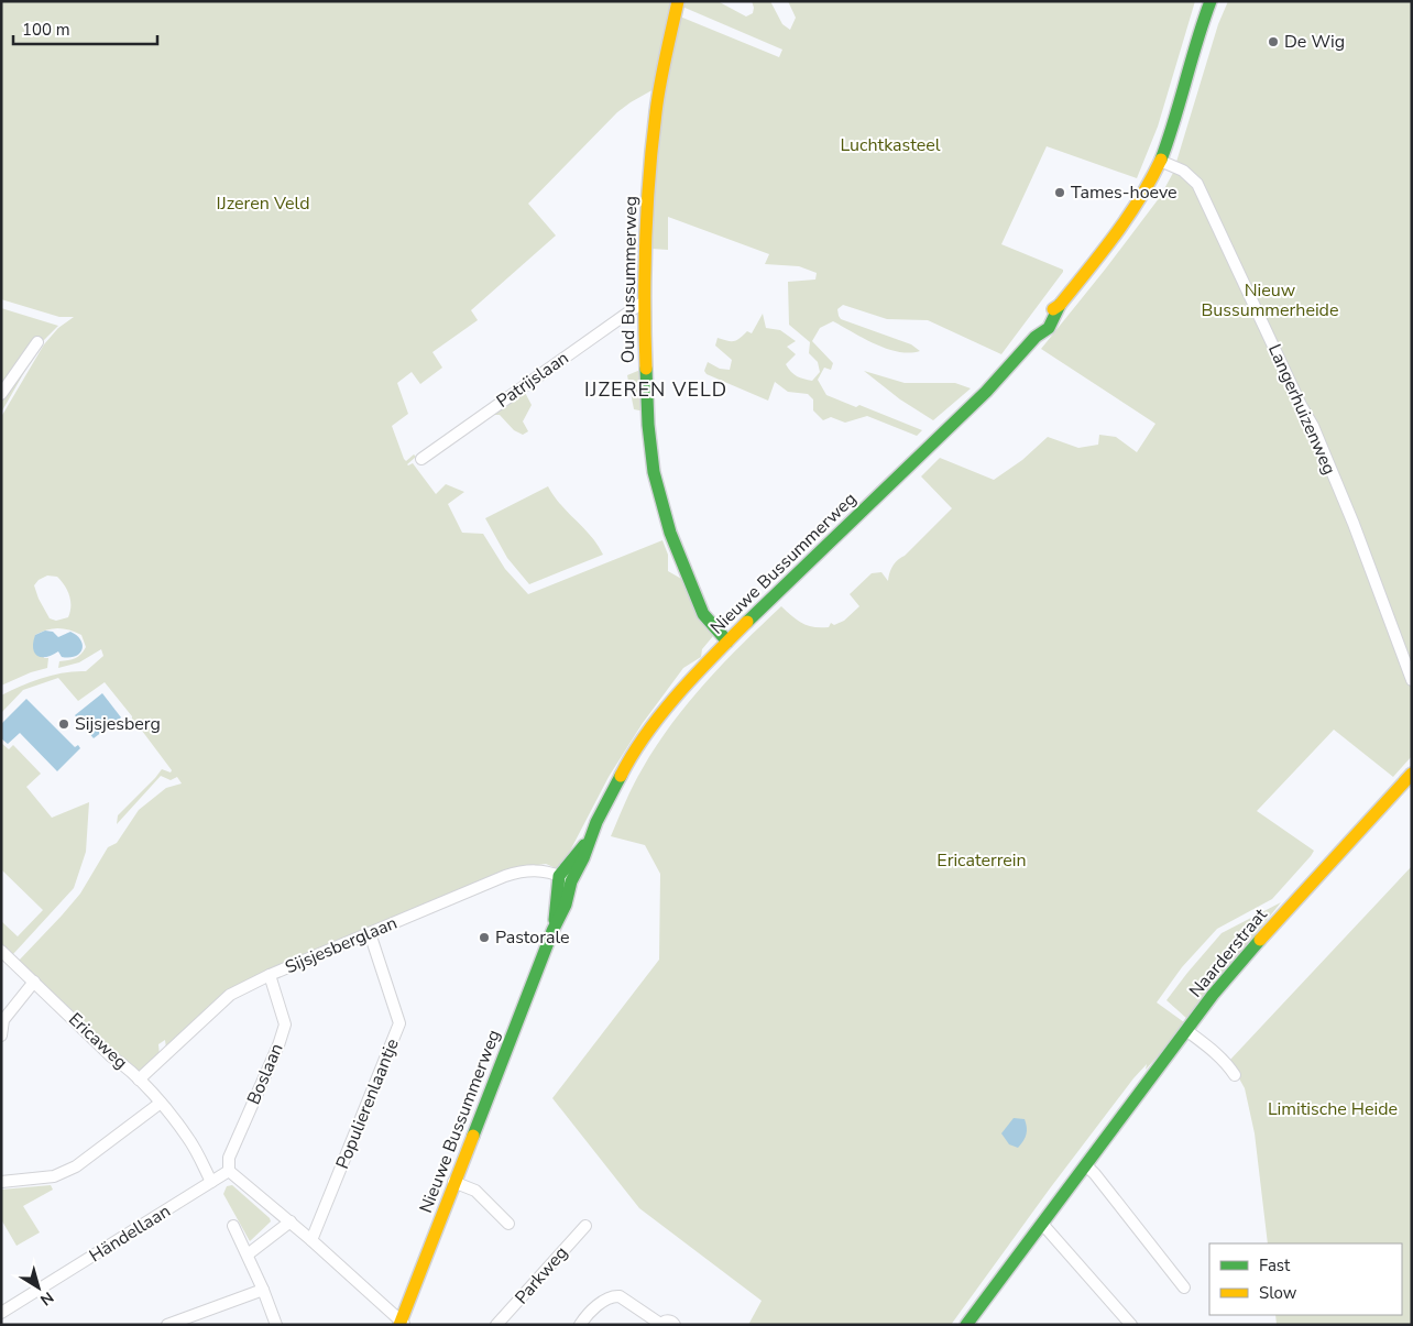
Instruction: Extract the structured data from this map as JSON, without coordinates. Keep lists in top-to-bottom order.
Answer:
{
  "streets": {
    "main road": ["Oud Bussummerweg", "Nieuwe Bussummerweg", "Naarderstraat"],
    "street": [
      "Patrijslaan",
      "Langerhuizenweg",
      "Sijsjesberglaan",
      "Ericaweg",
      "Boslaan",
      "Populierenlaantje",
      "Händellaan",
      "Parkweg"
    ]
  },
  "crossings": [
    ["Oud Bussummerweg", "Patrijslaan"],
    ["Oud Bussummerweg", "Nieuwe Bussummerweg"],
    ["Langerhuizenweg", "Nieuwe Bussummerweg"],
    ["Nieuwe Bussummerweg", "Sijsjesberglaan"],
    ["Sijsjesberglaan", "Ericaweg"],
    ["Sijsjesberglaan", "Boslaan"],
    ["Sijsjesberglaan", "Populierenlaantje"],
    ["Ericaweg", "Händellaan"],
    ["Boslaan", "Händellaan"]
  ],
  "districts": ["IJZEREN VELD"],
  "parks": [
    "Luchtkasteel",
    "IJzeren Veld",
    "Nieuw Bussummerheide",
    "Ericaterrein",
    "Limitische Heide"
  ],
  "places": [
    "De Wig",
    "Tames-hoeve",
    "Sijsjesberg",
    "Pastorale"
  ],
  "legend": ["Fast", "Slow"],
  "scale_bar": "100 m",
  "north": "bottom right"
}
